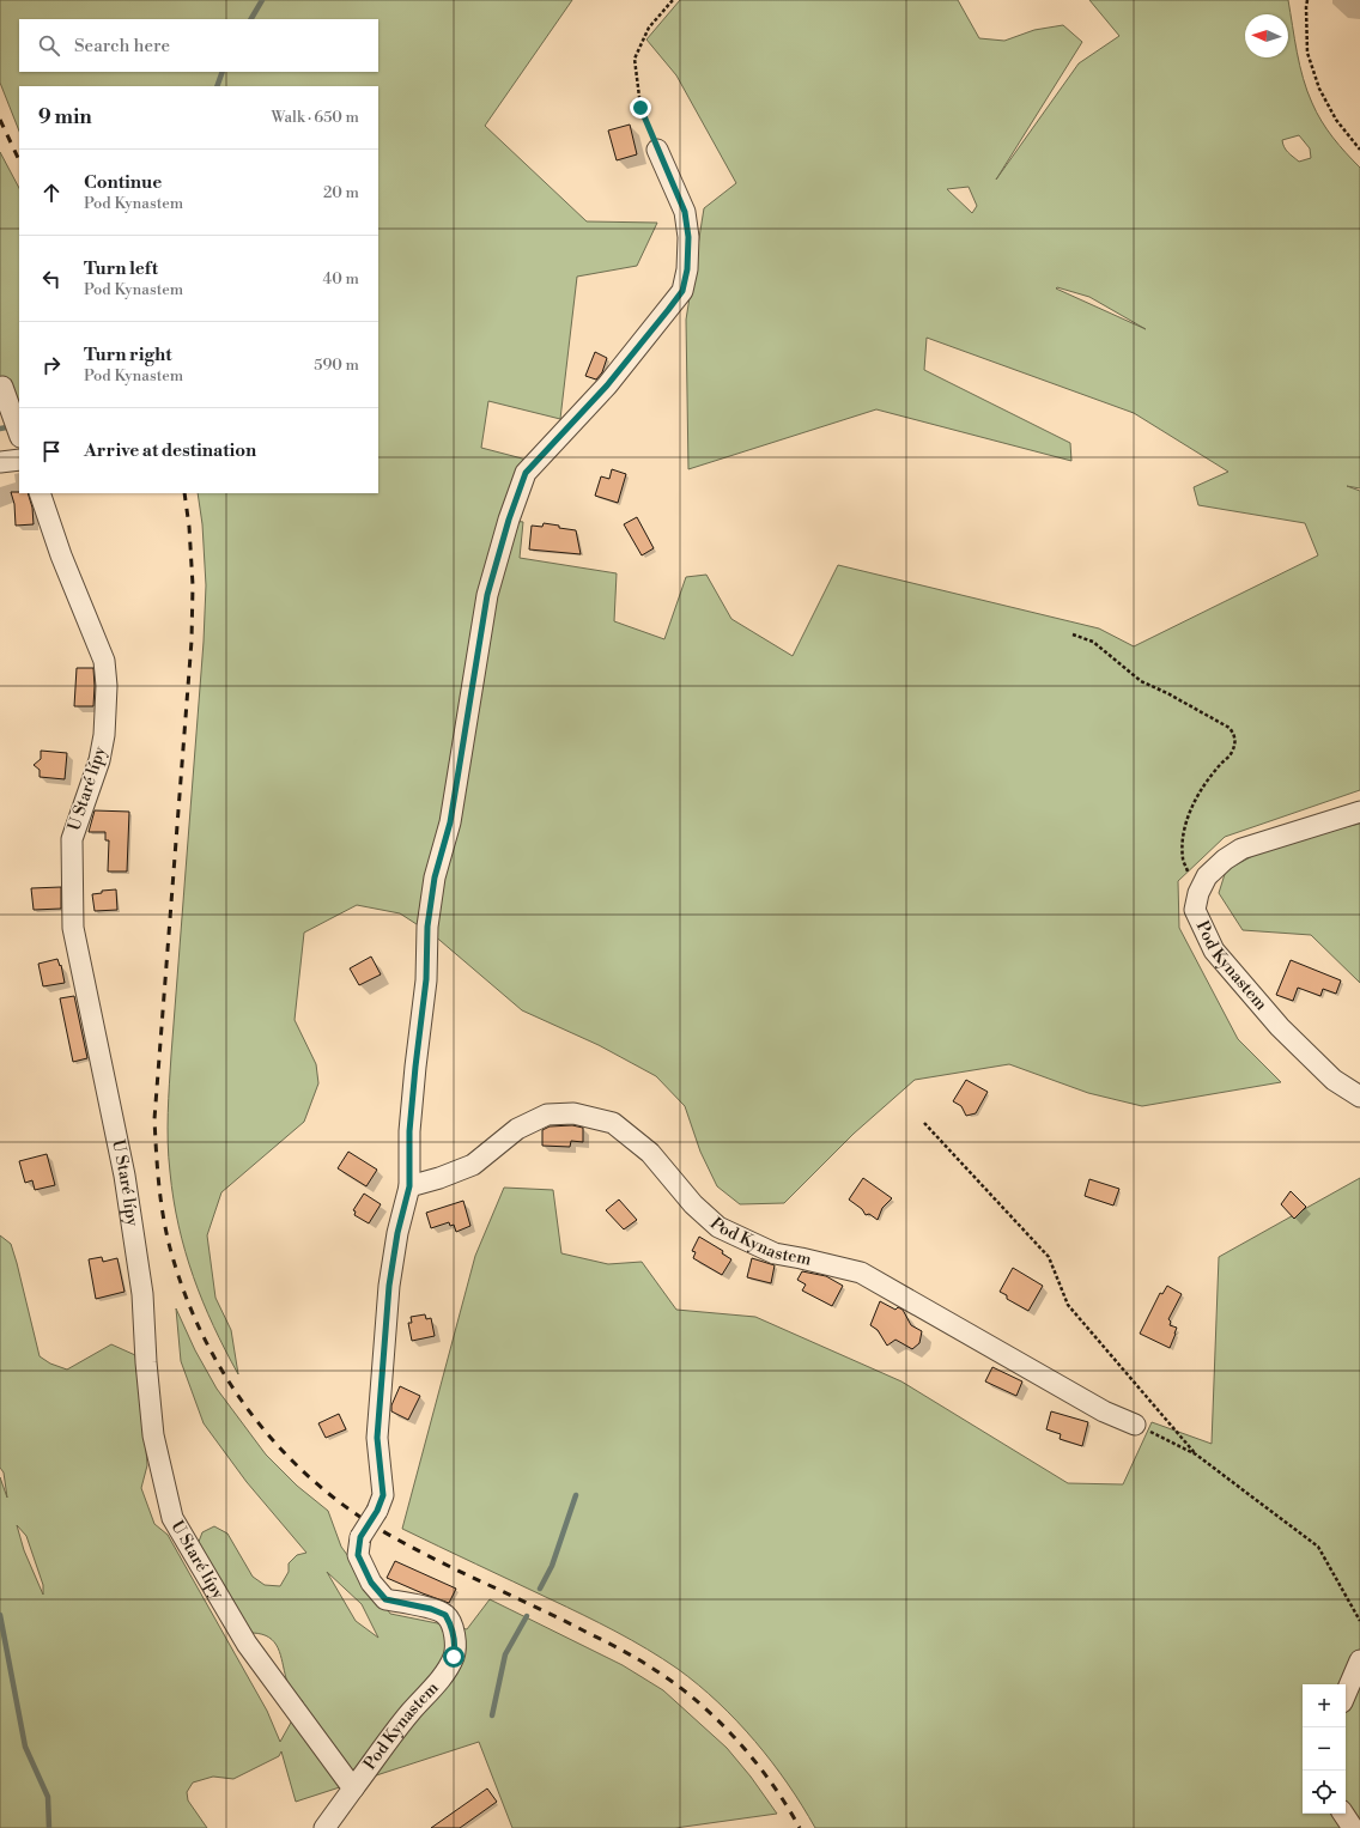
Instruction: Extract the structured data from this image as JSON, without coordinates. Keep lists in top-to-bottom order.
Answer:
{
  "streets": {
    "street": ["U Staré lípy", "Pod Kynastem"]
  },
  "crossings": [
    ["U Staré lípy", "Pod Kynastem"]
  ],
  "north": "left",
  "page": {
    "search": "Search here",
    "heading": ["9 min", "Walk · 650 m"],
    "list": [
      ["Continue", "Pod Kynastem", "20 m"],
      ["Turn left", "Pod Kynastem", "40 m"],
      ["Turn right", "Pod Kynastem", "590 m"],
      "Arrive at destination"
    ],
    "map_buttons": ["+", "−"]
  }
}
